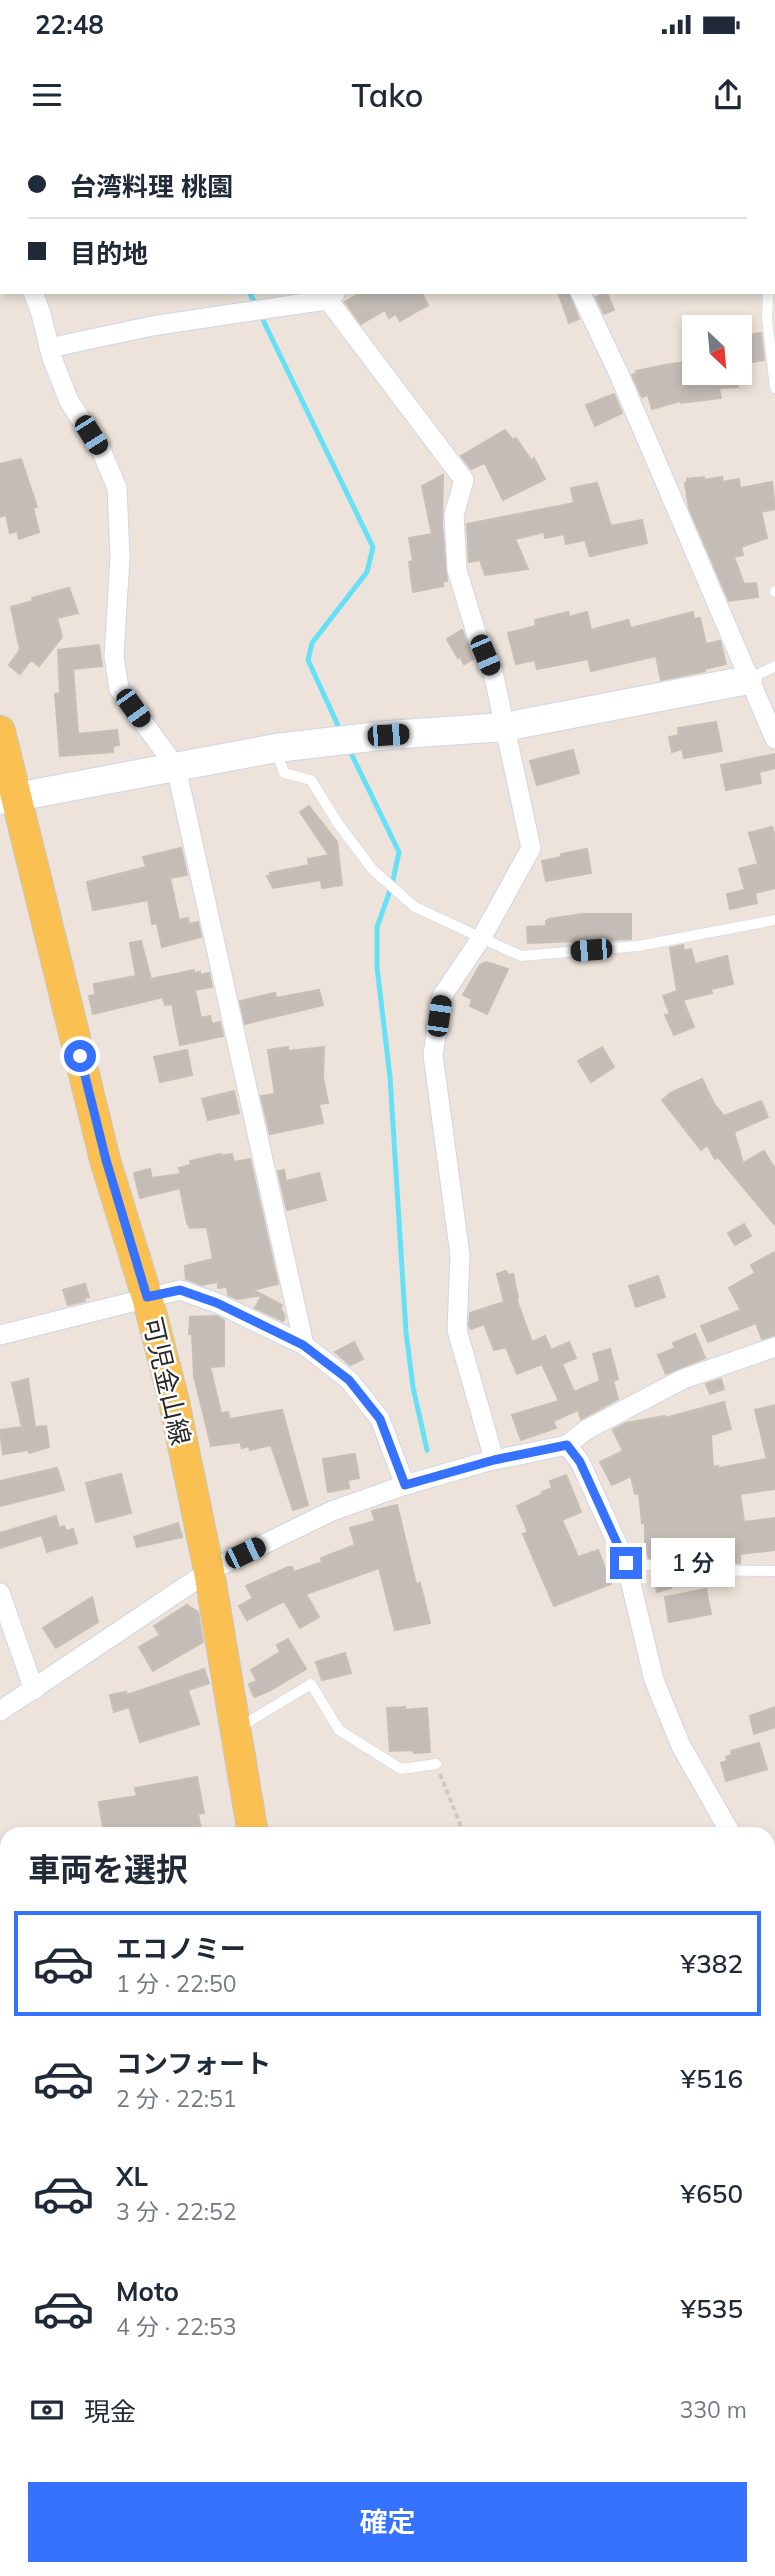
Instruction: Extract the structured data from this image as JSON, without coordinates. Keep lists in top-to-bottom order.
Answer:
{
  "streets": {
    "main road": ["可児金山線"]
  },
  "north": "bottom right",
  "page": {
    "status": "22:48",
    "header": "Tako",
    "banner": ["台湾料理 桃園", "目的地"],
    "bubble": "1 分",
    "heading": "車両を選択",
    "list": [
      {
        "name": "エコノミー",
        "note": "1 分 · 22:50",
        "value": "¥382"
      },
      {
        "name": "コンフォート",
        "note": "2 分 · 22:51",
        "value": "¥516"
      },
      {
        "name": "XL",
        "note": "3 分 · 22:52",
        "value": "¥650"
      },
      {
        "name": "Moto",
        "note": "4 分 · 22:53",
        "value": "¥535"
      }
    ],
    "pay": ["現金", "330 m"],
    "buttons": "確定"
  }
}
